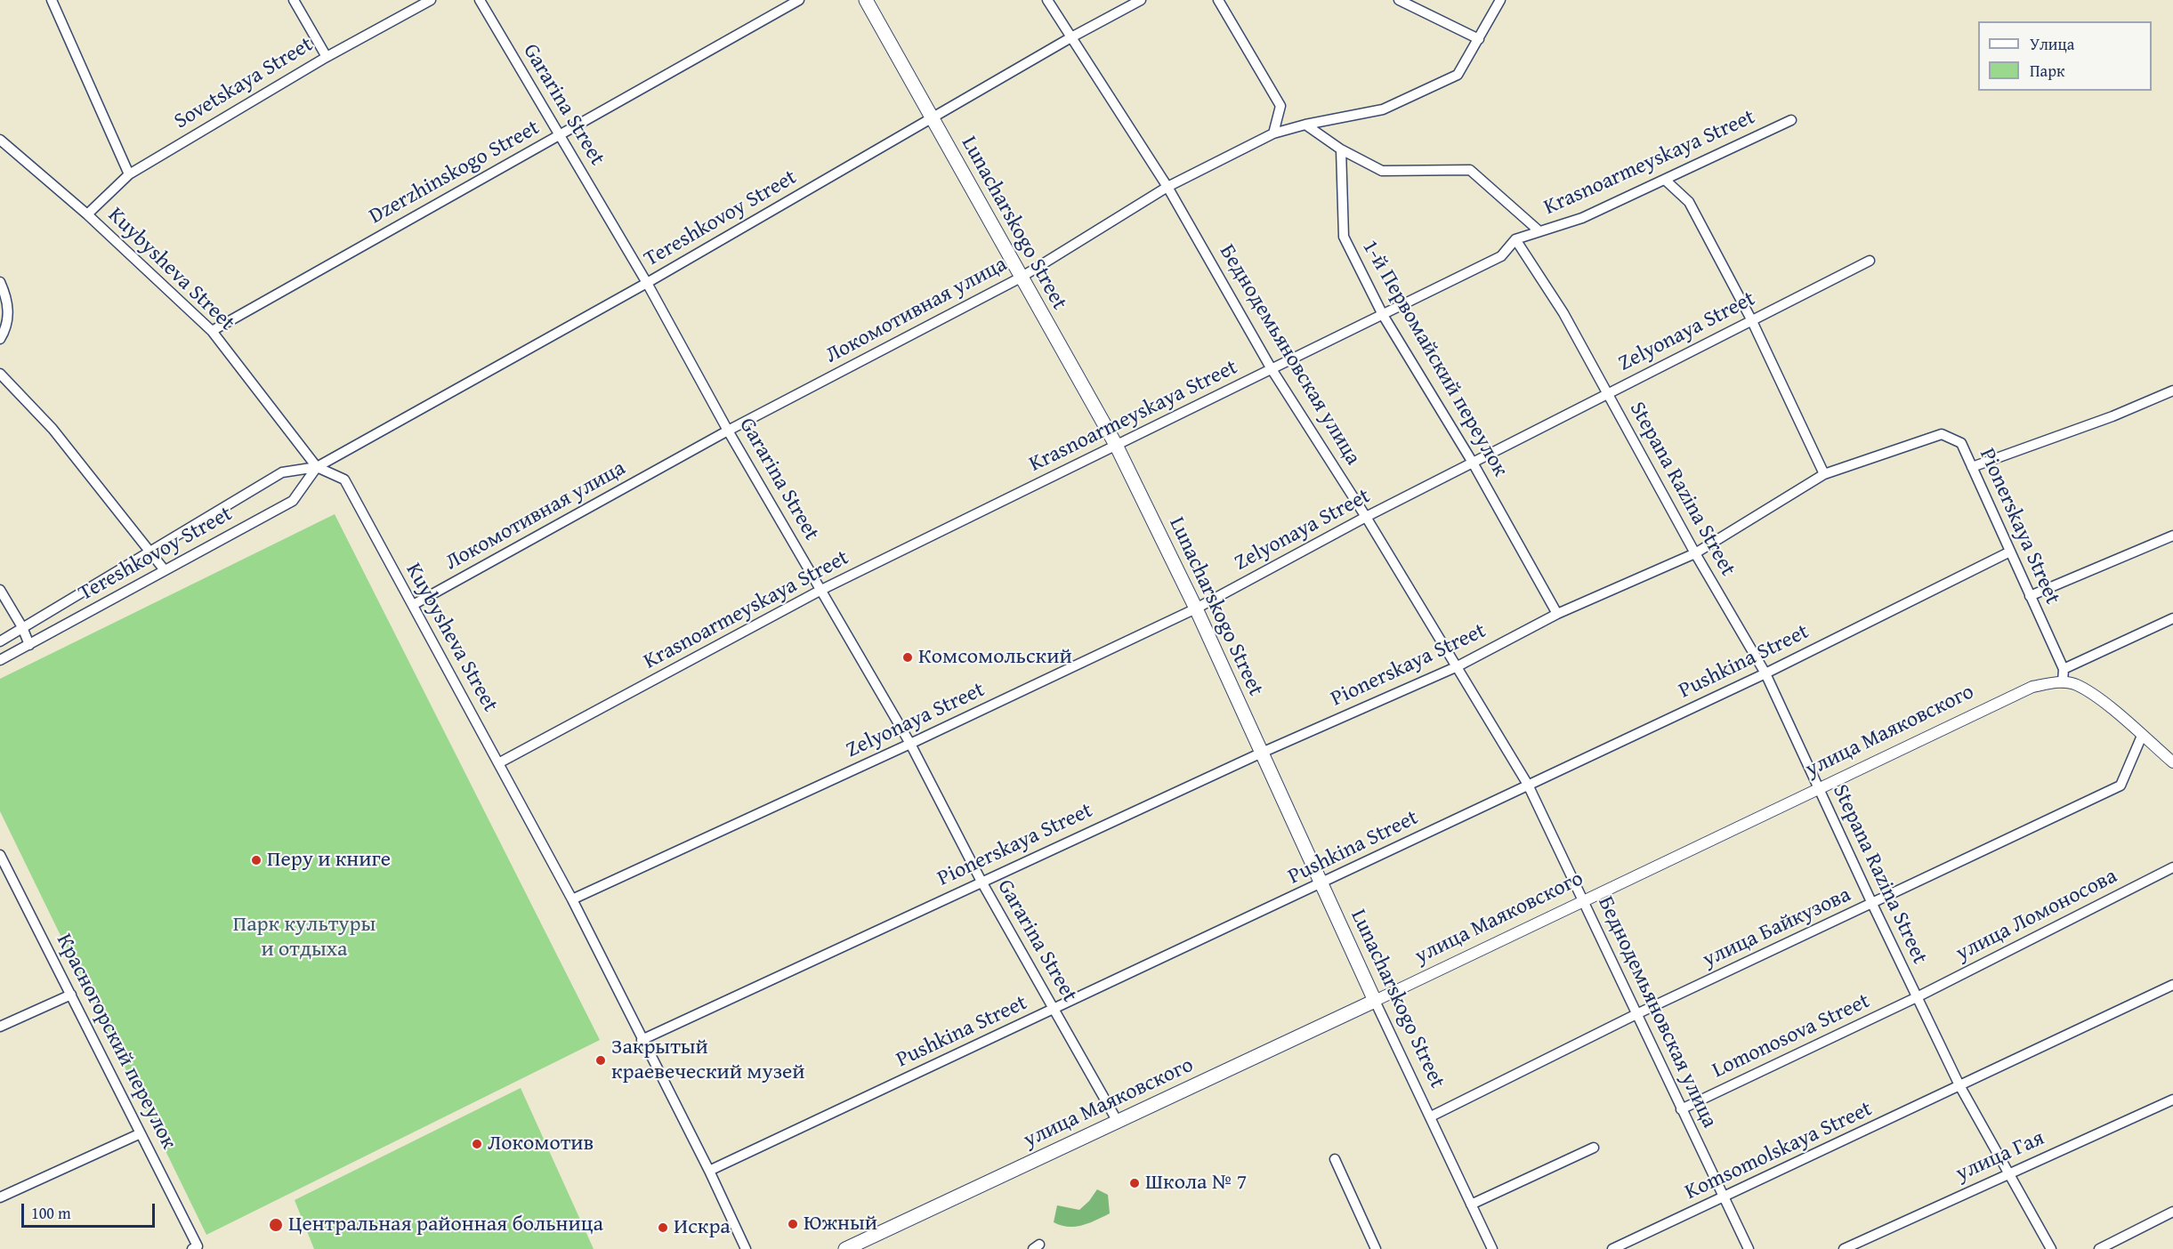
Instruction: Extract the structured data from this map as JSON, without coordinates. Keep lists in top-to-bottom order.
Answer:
{
  "streets": {
    "main road": ["Lunacharskogo Street", "улица Маяковского"],
    "street": [
      "Sovetskaya Street",
      "Gararina Street",
      "Krasnoarmeyskaya Street",
      "Dzerzhinskogo Street",
      "Tereshkovoy Street",
      "Kuybysheva Street",
      "Локомотивная улица",
      "Zelyonaya Street",
      "Беднодемьяновская улица",
      "1-й Первомайский переулок",
      "Stepana Razina Street",
      "Pionerskaya Street",
      "Pushkina Street",
      "улица Ломоносова",
      "улица Байкузова",
      "Lomonosova Street",
      "Красногорский переулок",
      "Komsomolskaya Street",
      "улица Гая"
    ]
  },
  "crossings": [
    ["Sovetskaya Street", "Kuybysheva Street"],
    ["Gararina Street", "Krasnoarmeyskaya Street"],
    ["Gararina Street", "Dzerzhinskogo Street"],
    ["Gararina Street", "Tereshkovoy Street"],
    ["Gararina Street", "Локомотивная улица"],
    ["Gararina Street", "Zelyonaya Street"],
    ["Gararina Street", "Pionerskaya Street"],
    ["Gararina Street", "Pushkina Street"],
    ["Gararina Street", "улица Маяковского"],
    ["Krasnoarmeyskaya Street", "Lunacharskogo Street"],
    ["Krasnoarmeyskaya Street", "Kuybysheva Street"],
    ["Krasnoarmeyskaya Street", "Беднодемьяновская улица"],
    ["Krasnoarmeyskaya Street", "1-й Первомайский переулок"],
    ["Krasnoarmeyskaya Street", "Stepana Razina Street"],
    ["Dzerzhinskogo Street", "Kuybysheva Street"],
    ["Tereshkovoy Street", "Lunacharskogo Street"],
    ["Tereshkovoy Street", "Kuybysheva Street"],
    ["Tereshkovoy Street", "Беднодемьяновская улица"],
    ["Lunacharskogo Street", "Локомотивная улица"],
    ["Lunacharskogo Street", "Zelyonaya Street"],
    ["Lunacharskogo Street", "Pionerskaya Street"],
    ["Lunacharskogo Street", "Pushkina Street"],
    ["Lunacharskogo Street", "улица Маяковского"],
    ["Lunacharskogo Street", "улица Байкузова"],
    ["Kuybysheva Street", "Локомотивная улица"],
    ["Kuybysheva Street", "Zelyonaya Street"],
    ["Kuybysheva Street", "Pionerskaya Street"],
    ["Kuybysheva Street", "Pushkina Street"],
    ["Локомотивная улица", "Беднодемьяновская улица"],
    ["Zelyonaya Street", "Беднодемьяновская улица"],
    ["Zelyonaya Street", "1-й Первомайский переулок"],
    ["Zelyonaya Street", "Stepana Razina Street"],
    ["Беднодемьяновская улица", "Pionerskaya Street"],
    ["Беднодемьяновская улица", "Pushkina Street"],
    ["Беднодемьяновская улица", "улица Маяковского"],
    ["Беднодемьяновская улица", "улица Байкузова"],
    ["Беднодемьяновская улица", "Lomonosova Street"],
    ["Беднодемьяновская улица", "Komsomolskaya Street"],
    ["1-й Первомайский переулок", "Pionerskaya Street"],
    ["Stepana Razina Street", "Pionerskaya Street"],
    ["Stepana Razina Street", "Pushkina Street"],
    ["Stepana Razina Street", "улица Маяковского"],
    ["Stepana Razina Street", "улица Ломоносова"],
    ["Stepana Razina Street", "улица Байкузова"],
    ["Stepana Razina Street", "Lomonosova Street"],
    ["Stepana Razina Street", "Komsomolskaya Street"],
    ["Stepana Razina Street", "улица Гая"],
    ["Pionerskaya Street", "Pushkina Street"],
    ["улица Ломоносова", "Lomonosova Street"]
  ],
  "parks": ["Парк культуры и отдыха"],
  "places": [
    "Комсомольский",
    "Перу и книге",
    "Закрытый краевеческий музей",
    "Локомотив",
    "Школа № 7",
    "Южный",
    "Центральная районная больница",
    "Искра"
  ],
  "legend": ["Улица", "Парк"],
  "scale_bar": "100 m"
}
